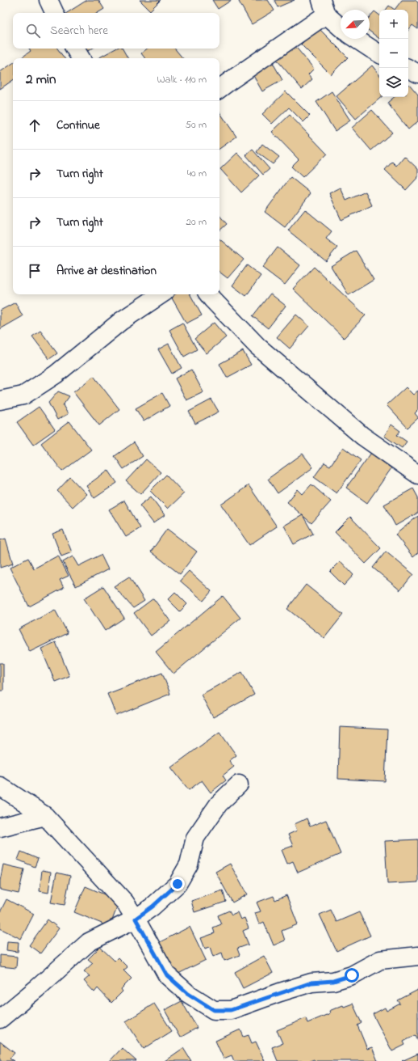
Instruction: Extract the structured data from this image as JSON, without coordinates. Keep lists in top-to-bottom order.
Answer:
{
  "north": "bottom left",
  "page": {
    "map_buttons": ["+", "−"],
    "search": "Search here",
    "heading": ["2 min", "Walk · 110 m"],
    "list": [
      ["Continue", "50 m"],
      ["Turn right", "40 m"],
      ["Turn right", "20 m"],
      "Arrive at destination"
    ]
  }
}
